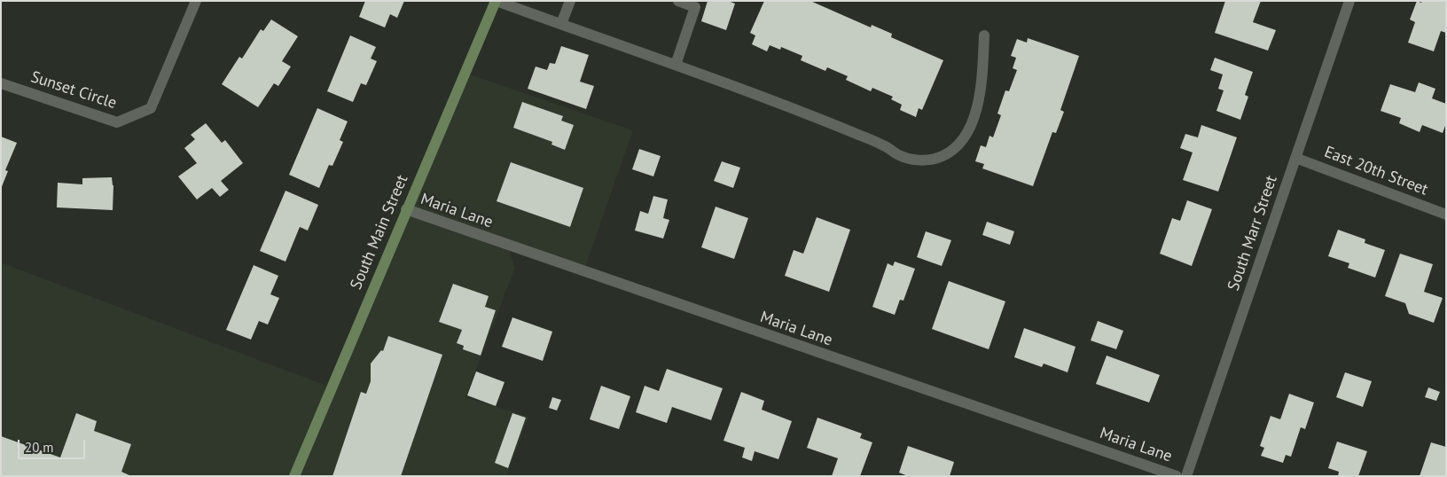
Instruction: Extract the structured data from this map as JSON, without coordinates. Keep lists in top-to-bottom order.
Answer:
{
  "streets": {
    "main road": ["South Main Street"],
    "street": [
      "Sunset Circle",
      "East 20th Street",
      "Maria Lane",
      "South Marr Street"
    ]
  },
  "crossings": [
    ["East 20th Street", "South Marr Street"],
    ["Maria Lane", "South Main Street"]
  ],
  "scale_bar": "20 m"
}
